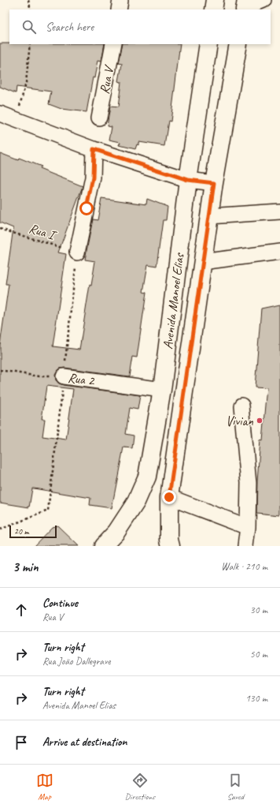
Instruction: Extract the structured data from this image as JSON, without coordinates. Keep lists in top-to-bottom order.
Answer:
{
  "streets": {
    "main road": ["Avenida Manoel Elias"],
    "street": ["Rua V", "Rua 2"],
    "path": ["Rua I"]
  },
  "crossings": [
    ["Avenida Manoel Elias", "Rua 2"]
  ],
  "places": ["Vivian"],
  "scale_bar": "20 m",
  "page": {
    "search": "Search here",
    "scale": "20 m",
    "heading": ["3 min", "Walk · 210 m"],
    "list": [
      ["Continue", "Rua V", "30 m"],
      ["Turn right", "Rua João Dallegrave", "50 m"],
      ["Turn right", "Avenida Manoel Elias", "130 m"],
      "Arrive at destination"
    ],
    "nav": ["Map", "Directions", "Saved"]
  }
}
